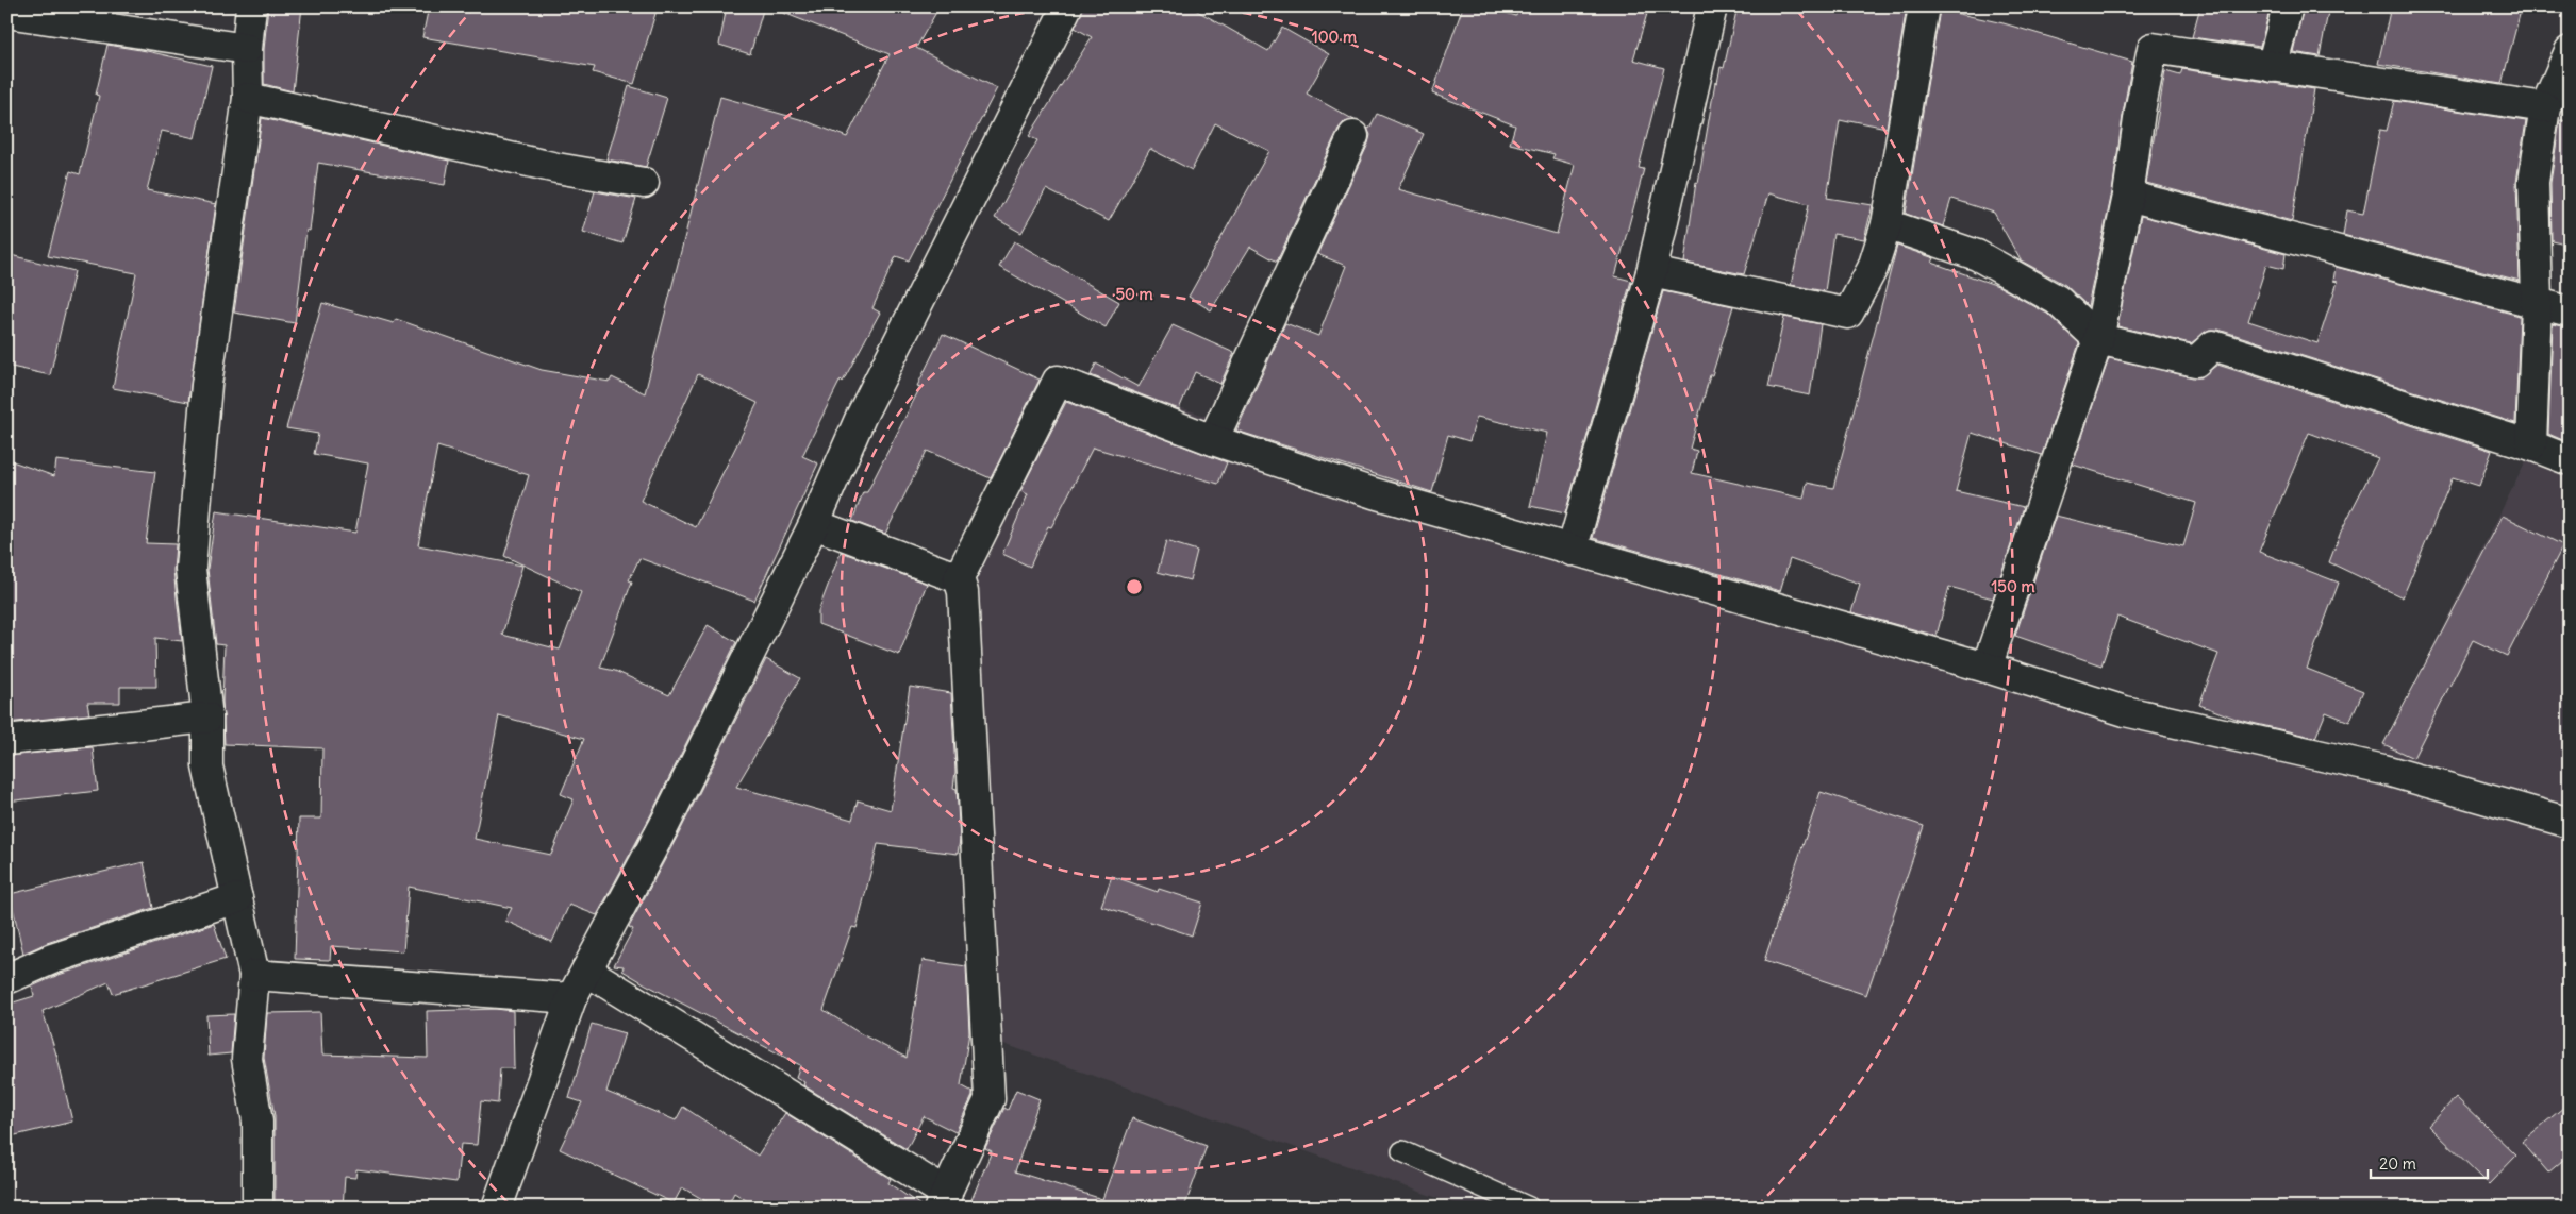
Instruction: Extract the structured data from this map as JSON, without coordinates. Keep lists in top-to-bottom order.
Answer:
{
  "scale_bar": "20 m",
  "rings": ["100 m", "50 m", "150 m"]
}
